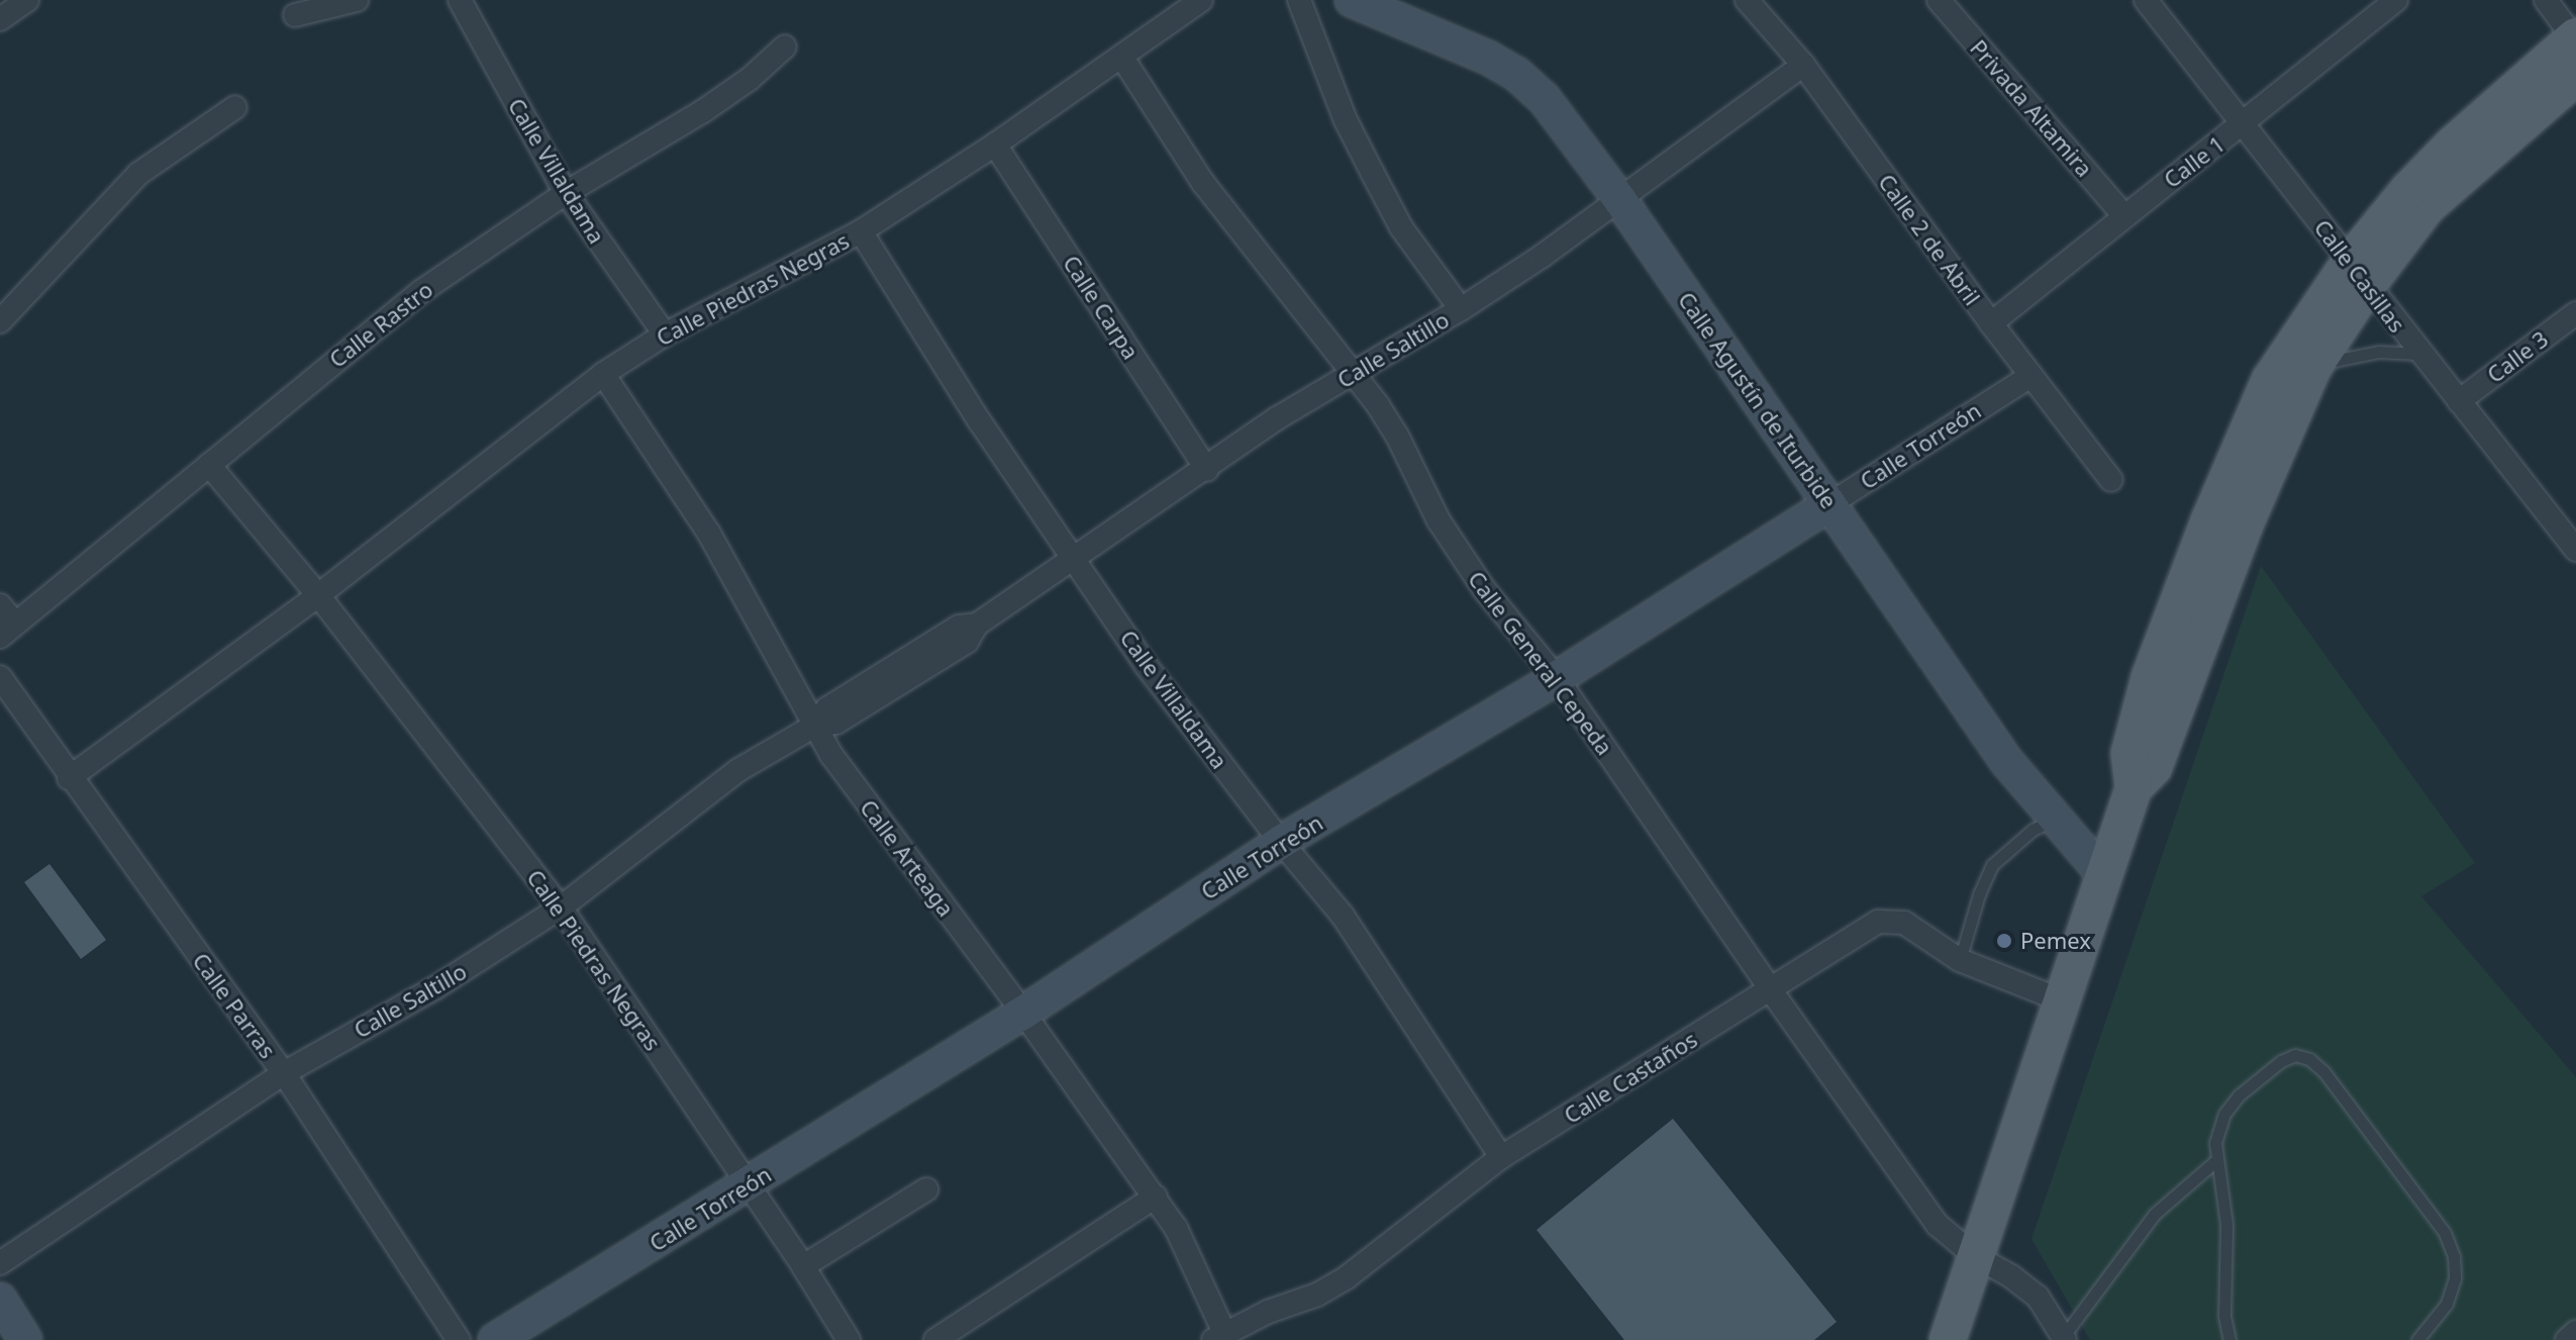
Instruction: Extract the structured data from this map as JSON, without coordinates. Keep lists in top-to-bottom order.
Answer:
{
  "streets": {
    "street": [
      "Privada Altamira",
      "Calle 1",
      "Calle Villaldama",
      "Calle 2 de Abril",
      "Calle Casillas",
      "Calle Piedras Negras",
      "Calle Carpa",
      "Calle Rastro",
      "Calle Saltillo",
      "Calle 3",
      "Calle Agustín de Iturbide",
      "Calle Torreón",
      "Calle General Cepeda",
      "Calle Arteaga",
      "Calle Parras",
      "Calle Castaños"
    ]
  },
  "crossings": [
    ["Privada Altamira", "Calle 1"],
    ["Calle 1", "Calle 2 de Abril"],
    ["Calle 1", "Calle Casillas"],
    ["Calle Villaldama", "Calle Piedras Negras"],
    ["Calle Villaldama", "Calle Rastro"],
    ["Calle Villaldama", "Calle Saltillo"],
    ["Calle Villaldama", "Calle Torreón"],
    ["Calle Villaldama", "Calle Castaños"],
    ["Calle 2 de Abril", "Calle Saltillo"],
    ["Calle 2 de Abril", "Calle Torreón"],
    ["Calle Casillas", "Calle 3"],
    ["Calle Piedras Negras", "Calle Carpa"],
    ["Calle Piedras Negras", "Calle Rastro"],
    ["Calle Piedras Negras", "Calle Saltillo"],
    ["Calle Piedras Negras", "Calle Torreón"],
    ["Calle Piedras Negras", "Calle General Cepeda"],
    ["Calle Piedras Negras", "Calle Arteaga"],
    ["Calle Piedras Negras", "Calle Parras"],
    ["Calle Carpa", "Calle Saltillo"],
    ["Calle Saltillo", "Calle Agustín de Iturbide"],
    ["Calle Saltillo", "Calle General Cepeda"],
    ["Calle Saltillo", "Calle Arteaga"],
    ["Calle Saltillo", "Calle Parras"],
    ["Calle Agustín de Iturbide", "Calle Torreón"],
    ["Calle Torreón", "Calle General Cepeda"],
    ["Calle Torreón", "Calle Arteaga"],
    ["Calle General Cepeda", "Calle Castaños"],
    ["Calle Arteaga", "Calle Castaños"]
  ],
  "places": ["Pemex"]
}
